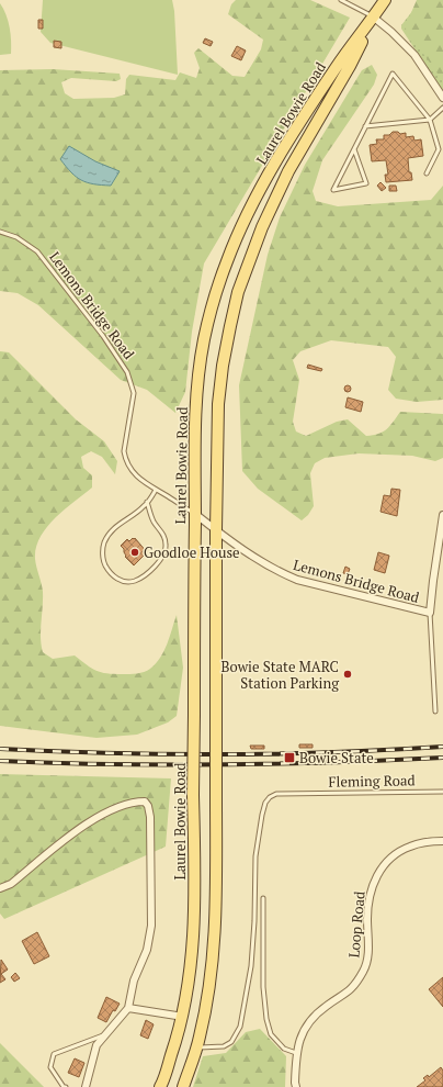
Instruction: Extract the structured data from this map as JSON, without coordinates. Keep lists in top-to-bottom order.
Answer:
{
  "streets": {
    "main road": ["Laurel Bowie Road"],
    "street": ["Lemons Bridge Road", "Loop Road"],
    "lane": ["Fleming Road"]
  },
  "crossings": [
    ["Laurel Bowie Road", "Lemons Bridge Road"],
    ["Laurel Bowie Road", "Fleming Road"]
  ],
  "places": {
    "other": ["Goodloe House", "Bowie State MARC Station Parking"],
    "transit": ["Bowie State"]
  }
}
